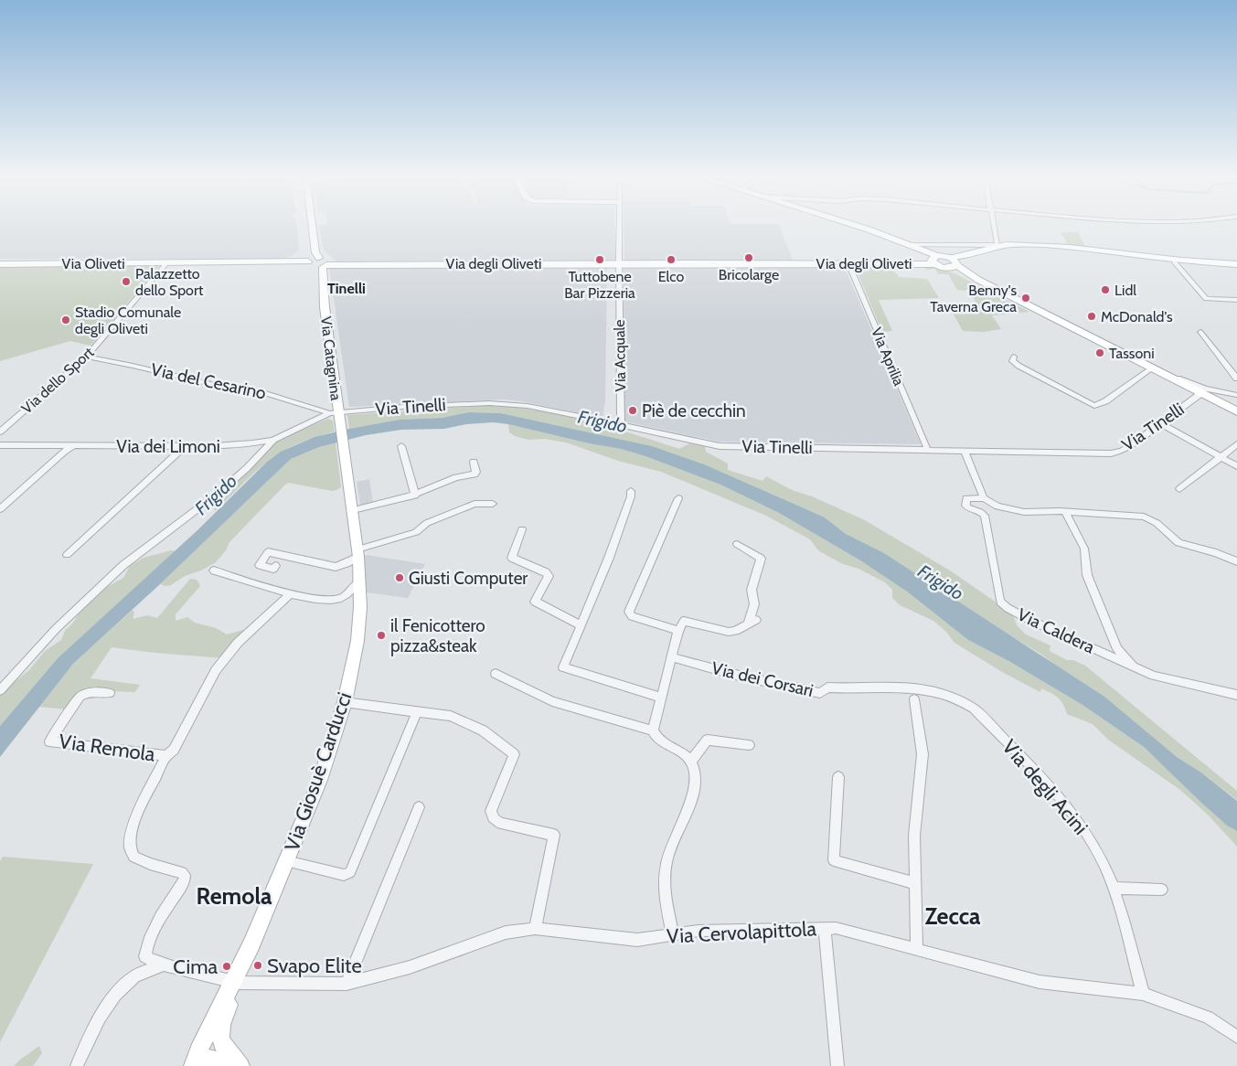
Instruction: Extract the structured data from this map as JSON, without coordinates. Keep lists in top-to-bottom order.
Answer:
{
  "streets": {
    "main road": [
      "Via Oliveti",
      "Via degli Oliveti",
      "Via Catagnina",
      "Via Giosuè Carducci"
    ],
    "street": [
      "Via Acquale",
      "Via Aprilia",
      "Via dello Sport",
      "Via del Cesarino",
      "Via Tinelli",
      "Via dei Limoni",
      "Via Caldera",
      "Via dei Corsari",
      "Via Remola",
      "Via degli Acini",
      "Via Cervolapittola"
    ]
  },
  "crossings": [
    ["Via Oliveti", "Via dello Sport"],
    ["Via degli Oliveti", "Via Acquale"],
    ["Via degli Oliveti", "Via Aprilia"],
    ["Via degli Oliveti", "Via Catagnina"],
    ["Via Acquale", "Via Tinelli"],
    ["Via Aprilia", "Via Tinelli"],
    ["Via Catagnina", "Via del Cesarino"],
    ["Via Catagnina", "Via Tinelli"],
    ["Via Catagnina", "Via dei Limoni"],
    ["Via Catagnina", "Via Giosuè Carducci"],
    ["Via dello Sport", "Via del Cesarino"],
    ["Via del Cesarino", "Via Tinelli"],
    ["Via del Cesarino", "Via dei Limoni"],
    ["Via del Cesarino", "Via Giosuè Carducci"],
    ["Via Tinelli", "Via dei Limoni"],
    ["Via Tinelli", "Via Giosuè Carducci"],
    ["Via dei Limoni", "Via Giosuè Carducci"],
    ["Via dei Corsari", "Via degli Acini"],
    ["Via Remola", "Via Giosuè Carducci"],
    ["Via Remola", "Via Cervolapittola"],
    ["Via Giosuè Carducci", "Via Cervolapittola"],
    ["Via degli Acini", "Via Cervolapittola"]
  ],
  "districts": ["Tinelli", "Remola", "Zecca"],
  "water": ["Frigido"],
  "places": [
    "Bricolarge",
    "Tuttobene Bar Pizzeria",
    "Elco",
    "Palazzetto dello Sport",
    "Lidl",
    "Benny's Taverna Greca",
    "McDonald's",
    "Stadio Comunale degli Oliveti",
    "Tassoni",
    "Piè de cecchin",
    "Giusti Computer",
    "il Fenicottero pizza&steak",
    "Svapo Elite",
    "Cima"
  ]
}
